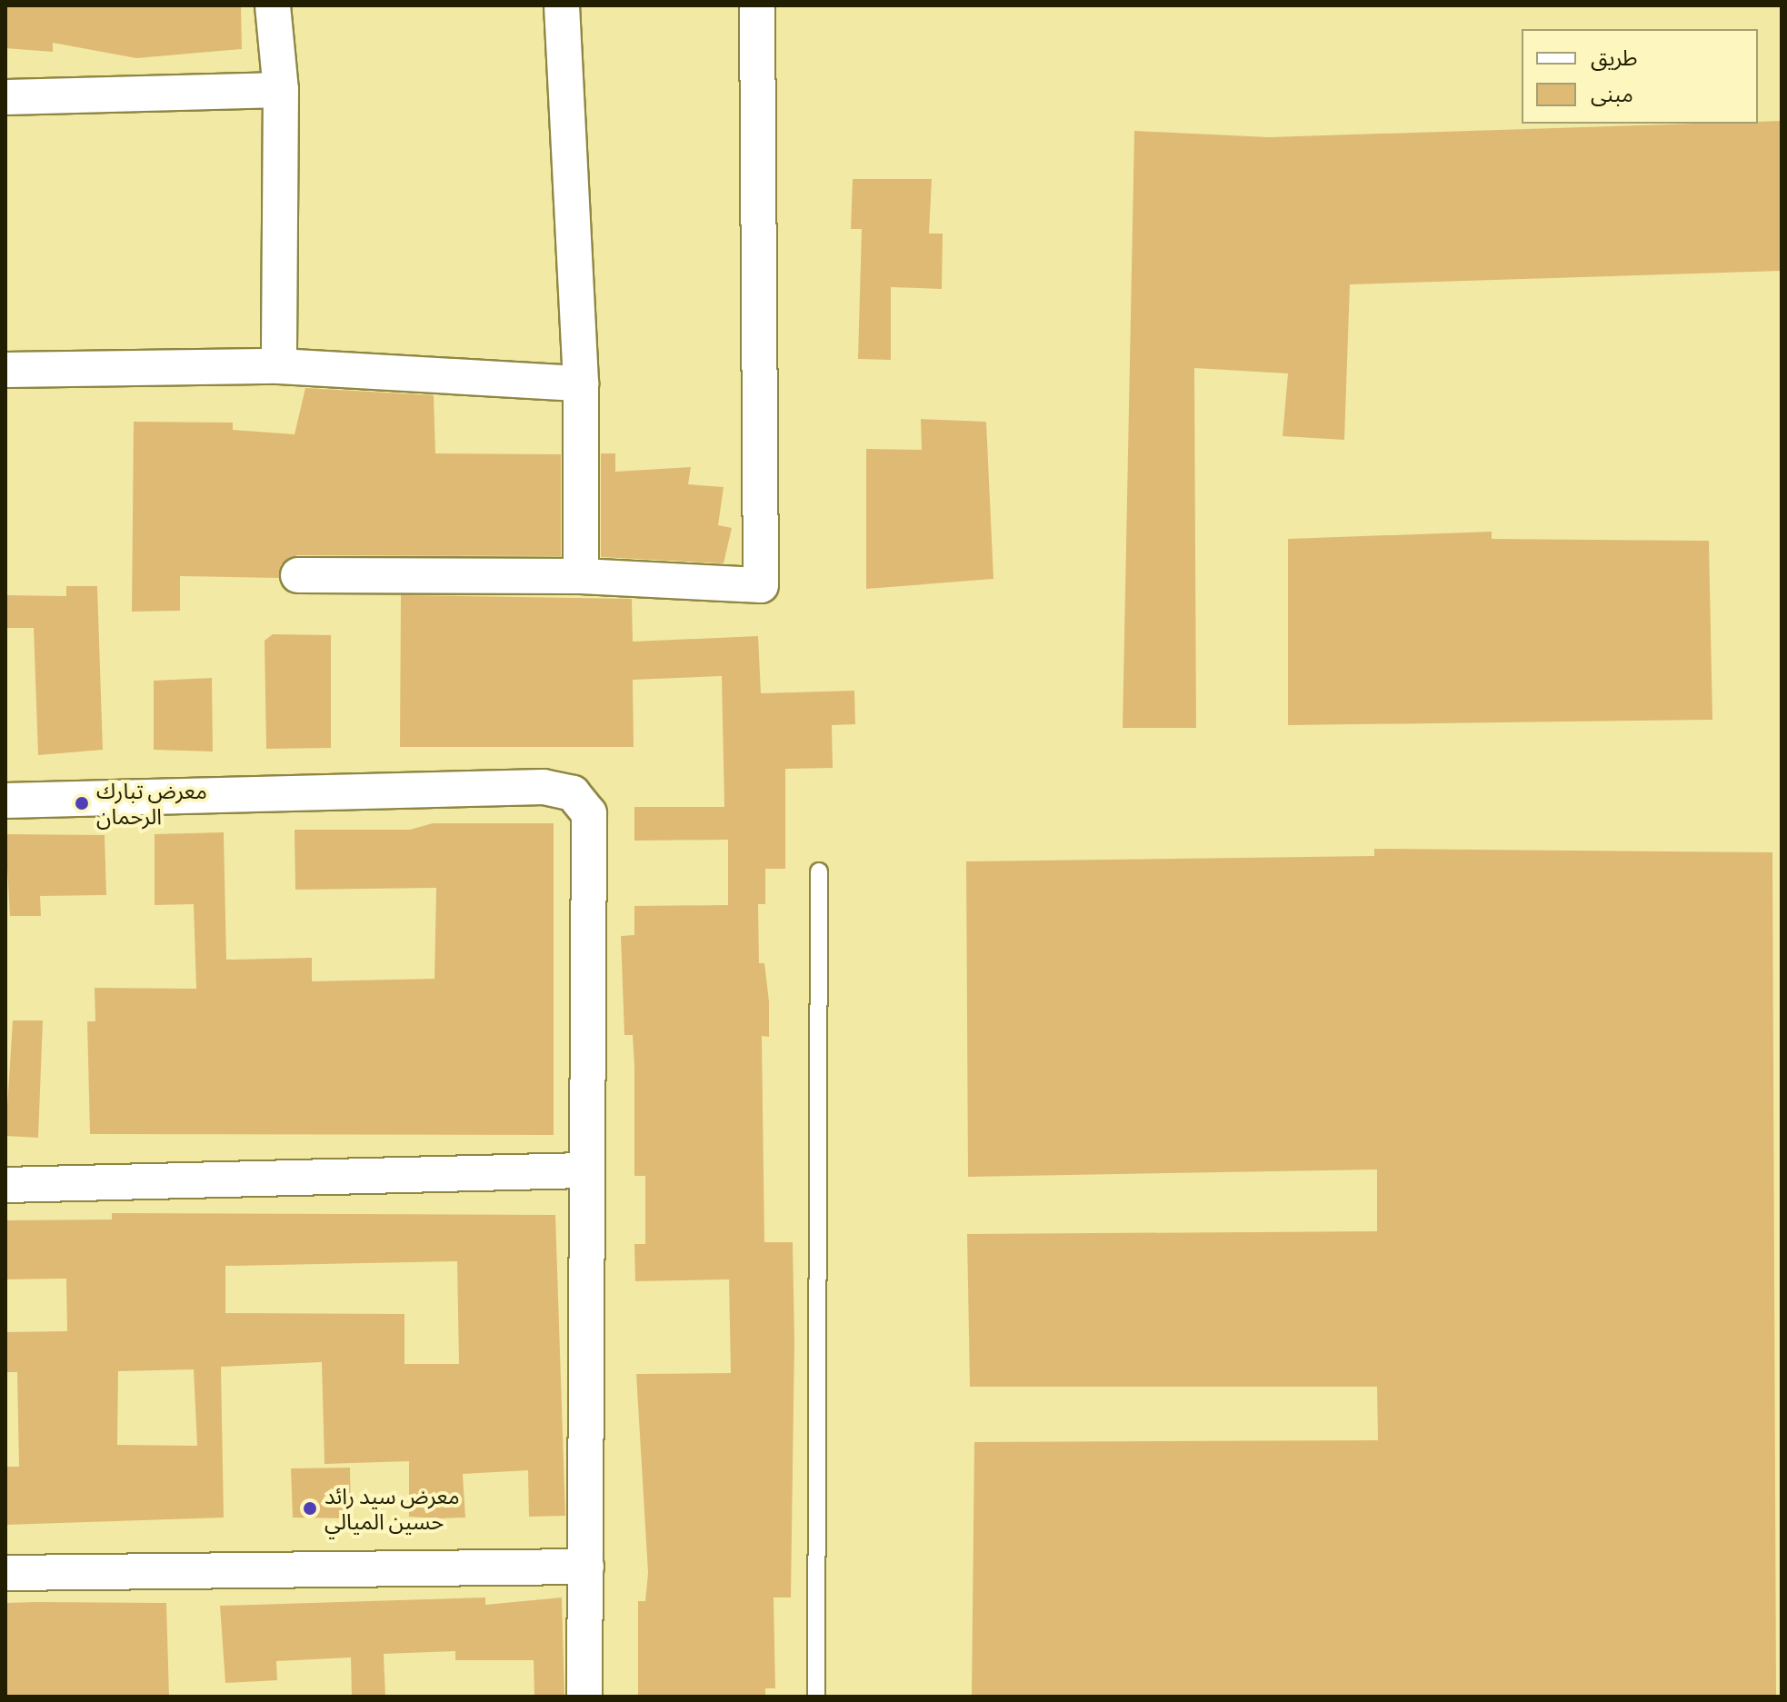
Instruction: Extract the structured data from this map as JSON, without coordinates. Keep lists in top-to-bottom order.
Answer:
{
  "places": ["معرض تبارك الرحمان", "معرض سيد رائد حسين الميالي"],
  "legend": ["طريق", "مبنى"]
}
